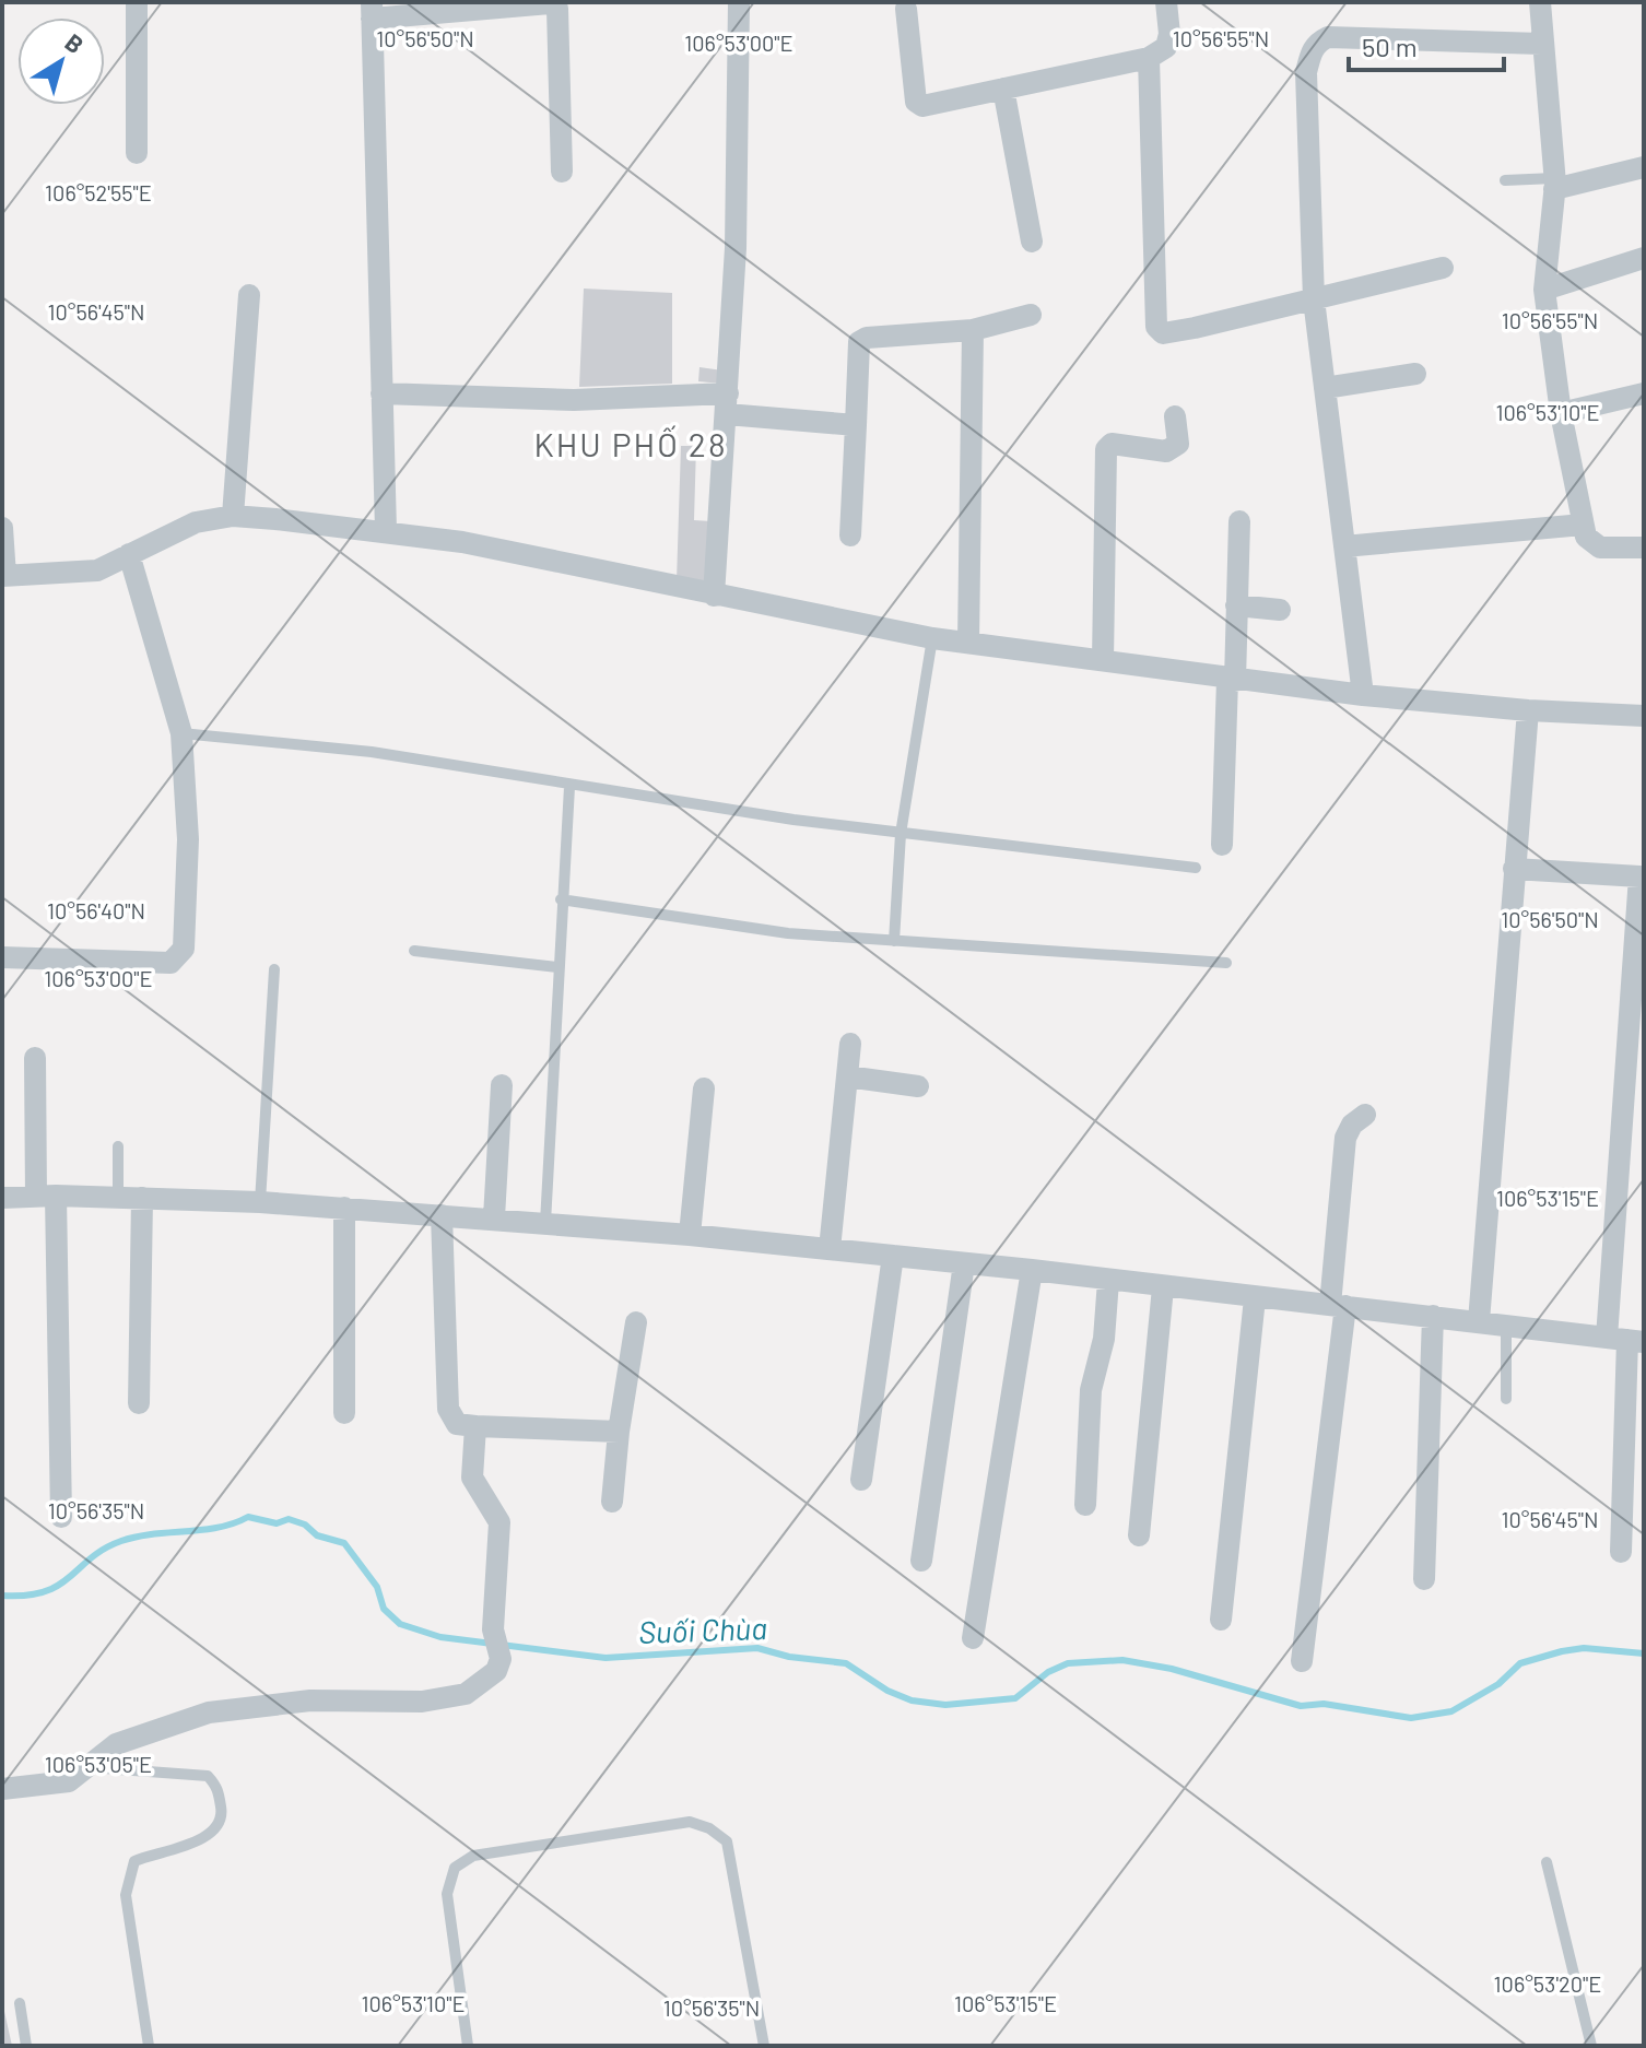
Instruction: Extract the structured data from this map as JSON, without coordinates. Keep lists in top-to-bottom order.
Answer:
{
  "districts": ["KHU PHỐ 28"],
  "water": ["Suối Chùa"],
  "scale_bar": "50 m",
  "north": "top right",
  "coordinates": [
    "10°56'50\"N",
    "10°56'55\"N",
    "106°53'00\"E",
    "106°52'55\"E",
    "10°56'45\"N",
    "106°53'10\"E",
    "10°56'40\"N",
    "106°53'15\"E",
    "10°56'35\"N",
    "106°53'05\"E",
    "106°53'20\"E"
  ]
}
